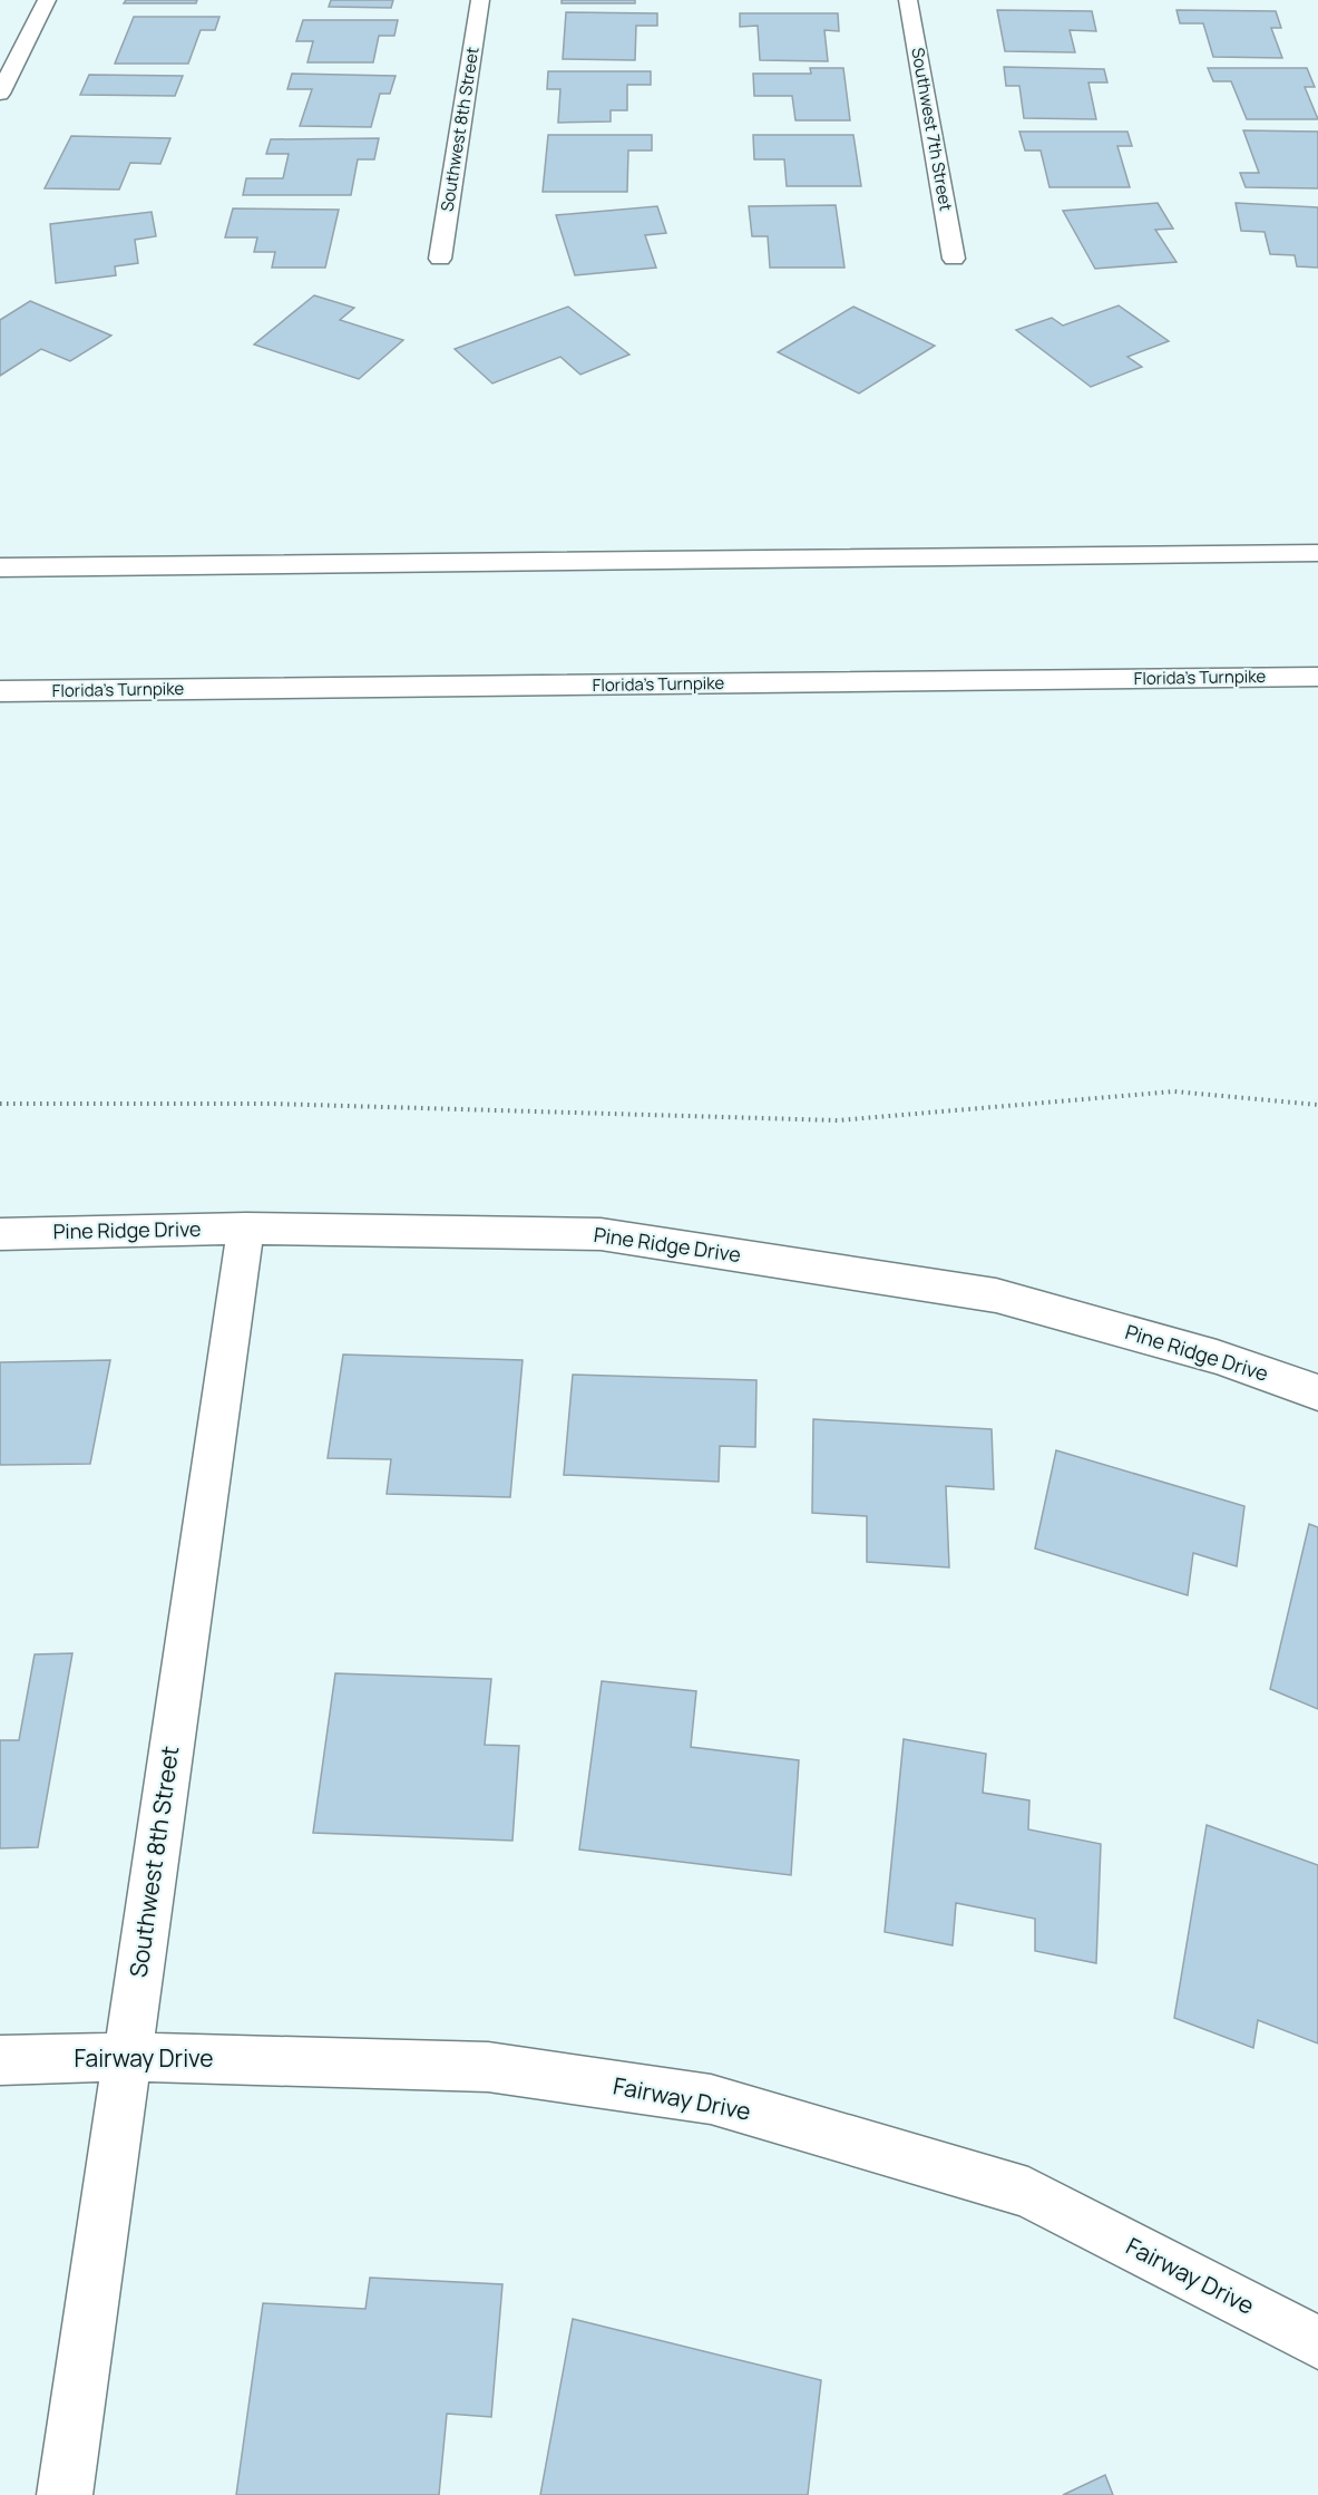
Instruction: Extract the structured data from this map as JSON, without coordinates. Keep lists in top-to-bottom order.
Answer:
{
  "streets": {
    "main road": [
      "Southwest 8th Street",
      "Southwest 7th Street",
      "Florida's Turnpike",
      "Pine Ridge Drive",
      "Fairway Drive"
    ]
  },
  "crossings": [
    ["Southwest 8th Street", "Pine Ridge Drive"],
    ["Southwest 8th Street", "Fairway Drive"]
  ]
}
